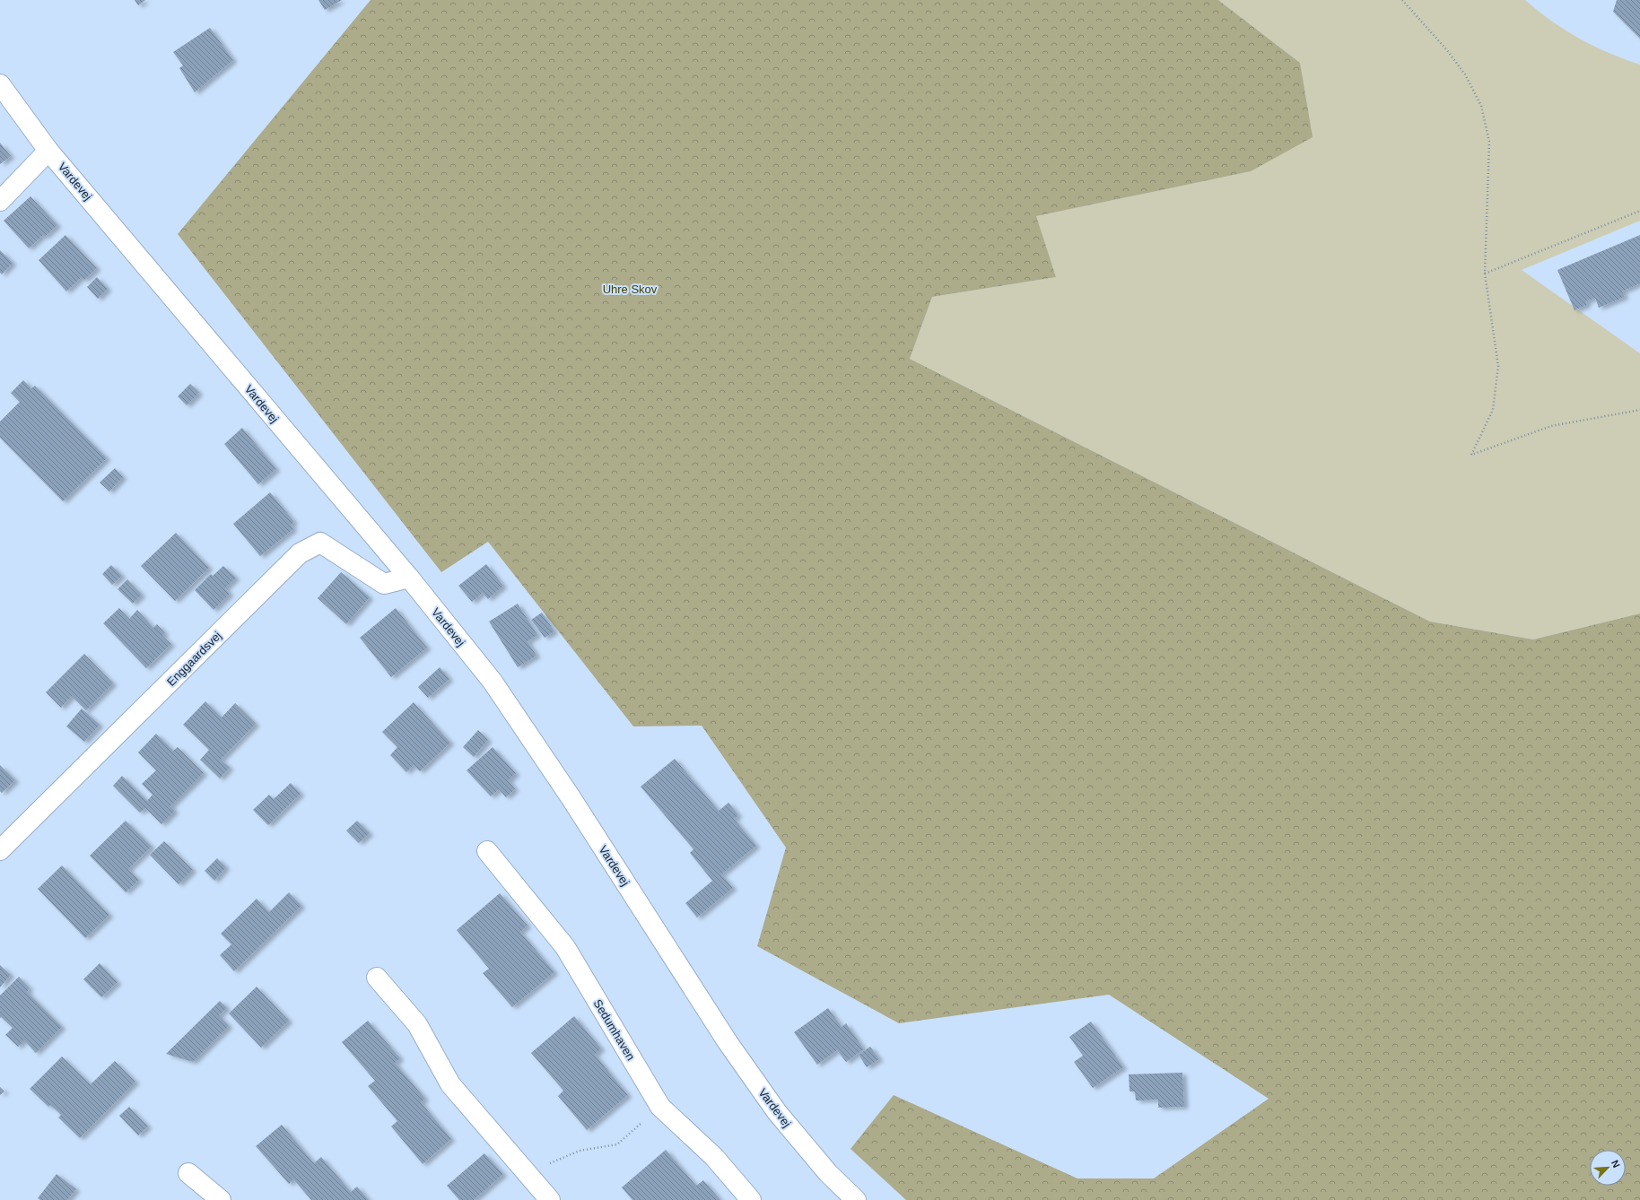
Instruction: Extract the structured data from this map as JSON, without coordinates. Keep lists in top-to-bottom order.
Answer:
{
  "streets": {
    "street": ["Vardevej", "Enggaardsvej", "Sedumhaven"]
  },
  "crossings": [
    ["Vardevej", "Enggaardsvej"]
  ],
  "parks": ["Uhre Skov"],
  "north": "top right"
}
